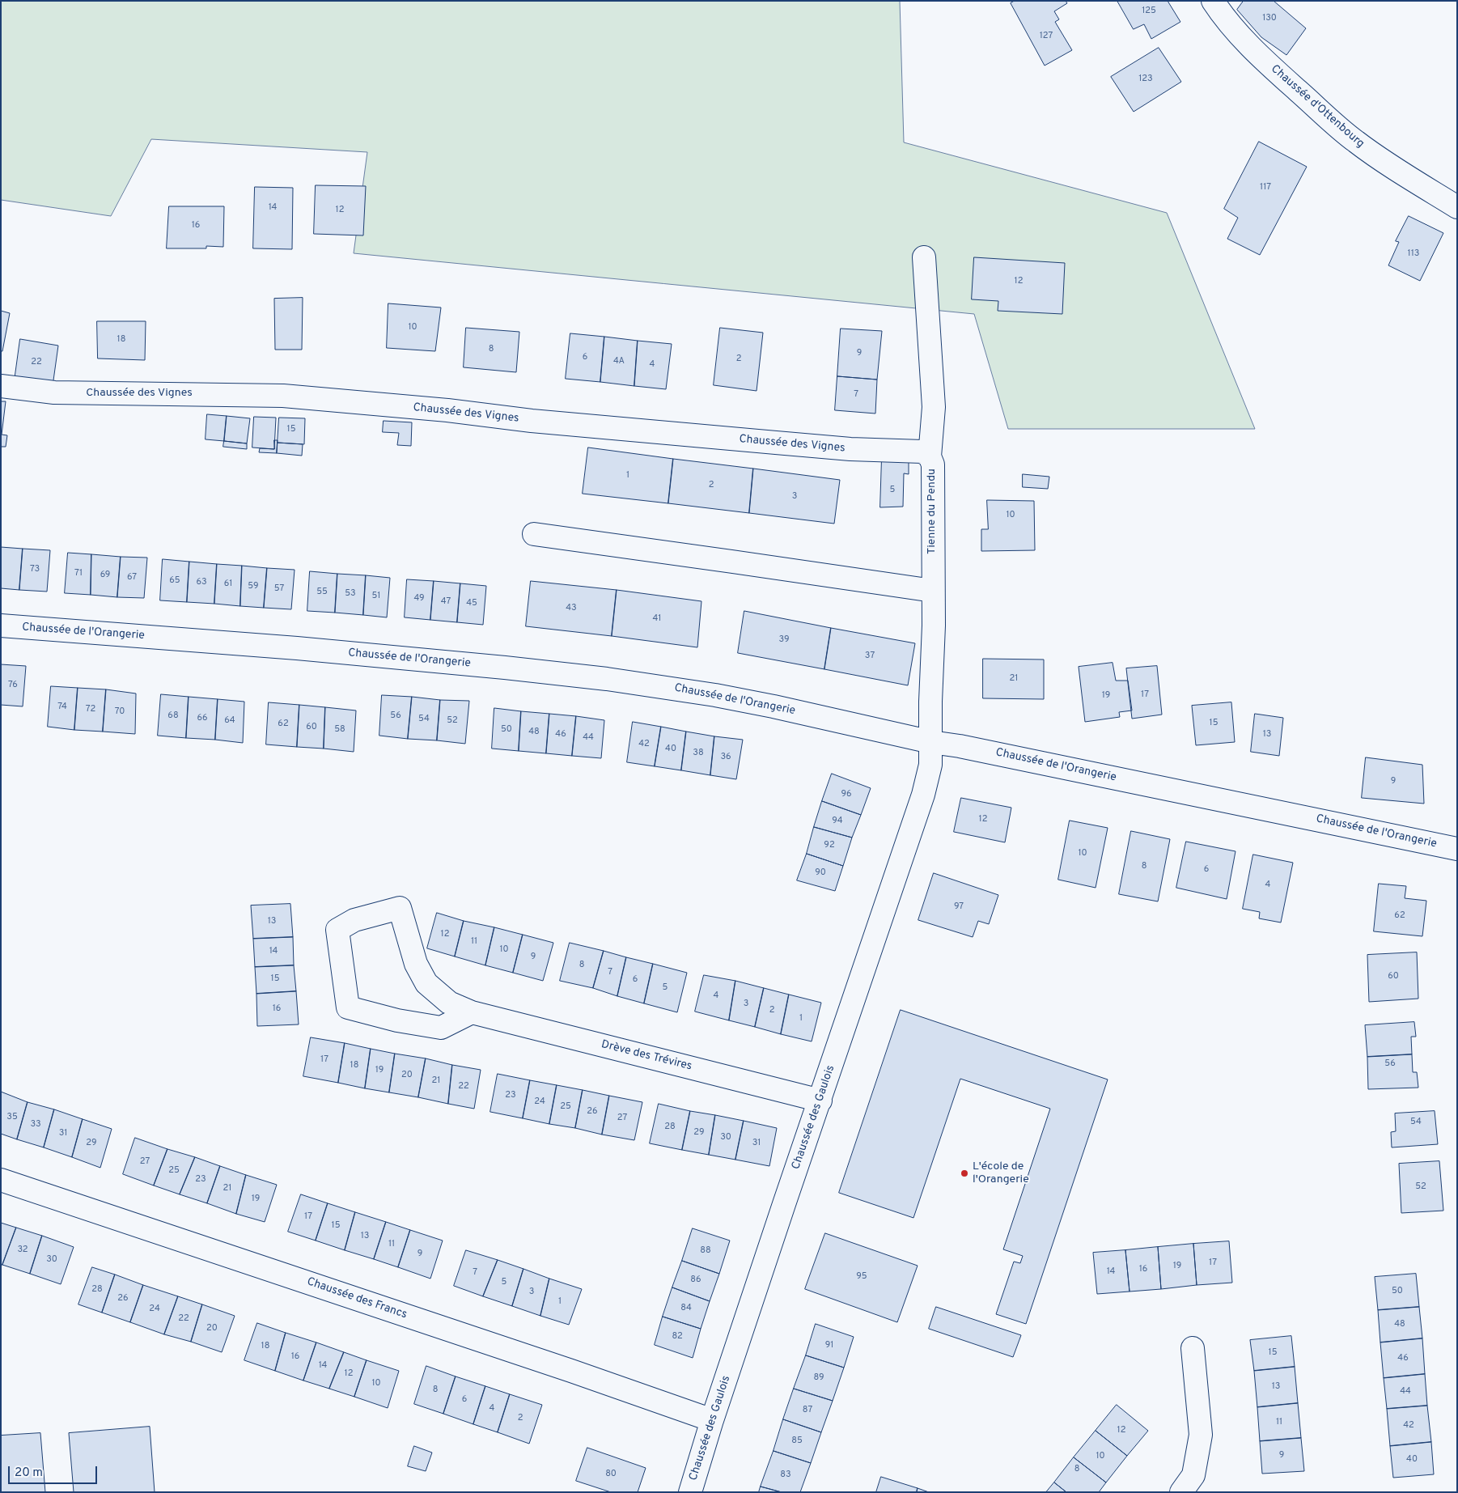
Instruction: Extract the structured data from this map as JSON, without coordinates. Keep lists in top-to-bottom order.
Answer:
{
  "streets": {
    "street": [
      "Chaussée d'Ottenbourg",
      "Chaussée des Vignes",
      "Tienne du Pendu",
      "Chaussée de l'Orangerie",
      "Drève des Trévires",
      "Chaussée des Gaulois",
      "Chaussée des Francs"
    ]
  },
  "crossings": [
    ["Chaussée des Vignes", "Tienne du Pendu"],
    ["Tienne du Pendu", "Chaussée de l'Orangerie"],
    ["Tienne du Pendu", "Chaussée des Gaulois"],
    ["Chaussée de l'Orangerie", "Chaussée des Gaulois"],
    ["Drève des Trévires", "Chaussée des Gaulois"],
    ["Chaussée des Gaulois", "Chaussée des Francs"]
  ],
  "places": ["L'école de l'Orangerie"],
  "house_numbers": [
    "125",
    "130",
    "127",
    "123",
    "117",
    "14",
    "12",
    "16",
    "113",
    "12",
    "10",
    "18",
    "8",
    "9",
    "6",
    "2",
    "4A",
    "22",
    "4",
    "7",
    "15",
    "1",
    "2",
    "5",
    "3",
    "10",
    "73",
    "71",
    "69",
    "67",
    "65",
    "63",
    "61",
    "59",
    "57",
    "55",
    "53",
    "51",
    "49",
    "47",
    "45",
    "43",
    "41",
    "39",
    "37",
    "21",
    "76",
    "17",
    "19",
    "74",
    "72",
    "70",
    "68",
    "56",
    "66",
    "54",
    "64",
    "52",
    "15",
    "62",
    "60",
    "58",
    "50",
    "48",
    "46",
    "13",
    "44",
    "42",
    "40",
    "38",
    "36",
    "9",
    "96",
    "12",
    "94",
    "92",
    "10",
    "8",
    "6",
    "90",
    "4",
    "97",
    "62",
    "13",
    "12",
    "11",
    "10",
    "14",
    "9",
    "8",
    "7",
    "60",
    "15",
    "6",
    "5",
    "4",
    "3",
    "16",
    "2",
    "1",
    "17",
    "56",
    "18",
    "19",
    "20",
    "21",
    "22",
    "23",
    "24",
    "25",
    "26",
    "35",
    "27",
    "54",
    "33",
    "28",
    "29",
    "31",
    "30",
    "29",
    "31",
    "27",
    "25",
    "23",
    "52",
    "21",
    "19",
    "17",
    "15",
    "13",
    "11",
    "32",
    "88",
    "9",
    "30",
    "17",
    "19",
    "16",
    "14",
    "7",
    "95",
    "86",
    "5",
    "28",
    "50",
    "3",
    "26",
    "1",
    "84",
    "24",
    "22",
    "48",
    "20",
    "82",
    "91",
    "18",
    "15",
    "16",
    "46",
    "14",
    "12",
    "89",
    "10",
    "13",
    "8",
    "44",
    "6",
    "4",
    "87",
    "2",
    "11",
    "42",
    "12",
    "85",
    "9",
    "10",
    "40",
    "8",
    "80",
    "83"
  ],
  "scale_bar": "20 m"
}
